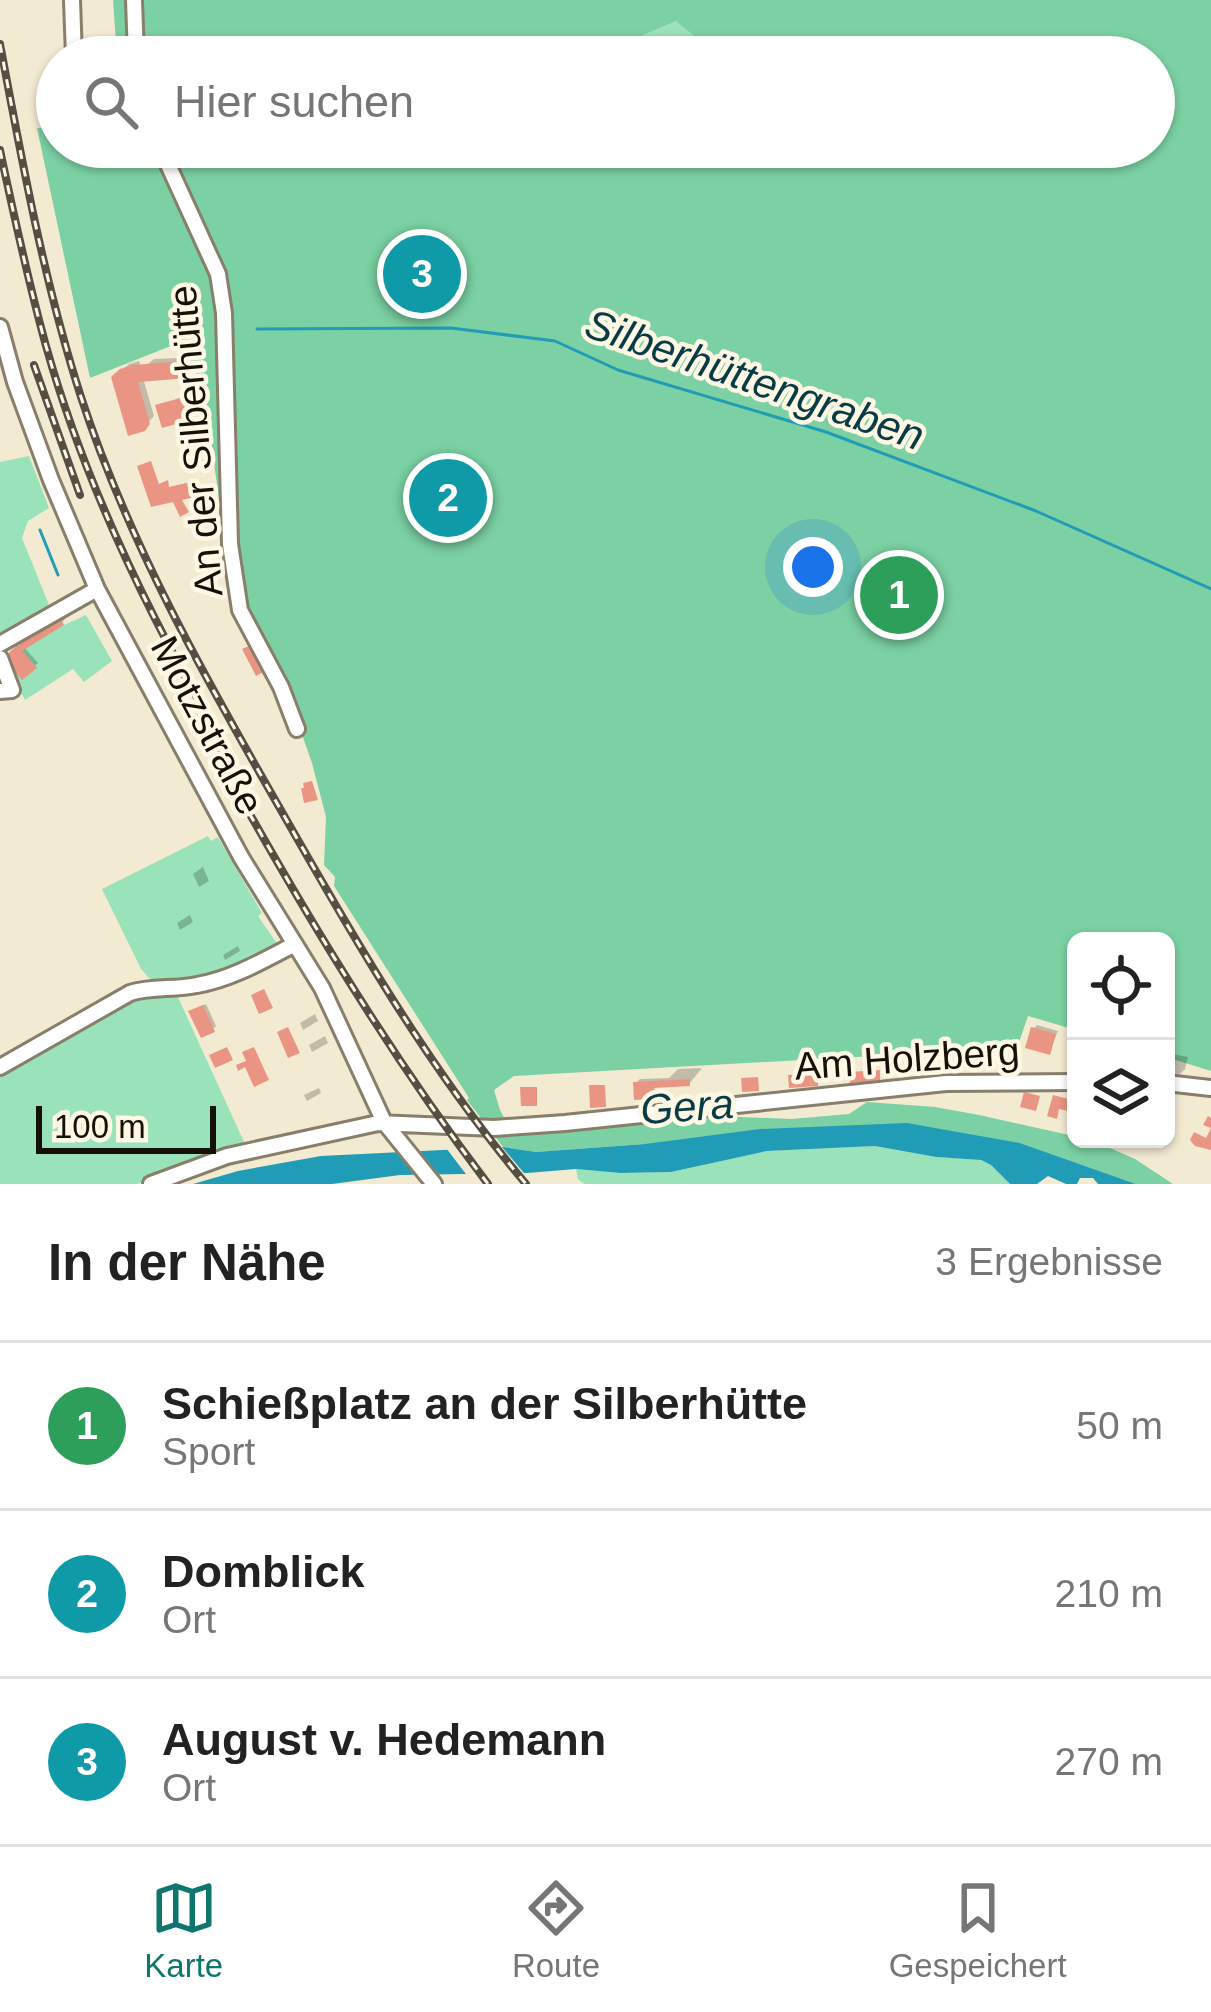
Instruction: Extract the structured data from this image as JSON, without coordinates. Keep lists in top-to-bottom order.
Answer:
{
  "streets": {
    "street": ["An der Silberhütte", "Motzstraße", "Am Holzberg"]
  },
  "crossings": [
    ["Motzstraße", "Am Holzberg"]
  ],
  "water": ["Silberhüttengraben", "Gera"],
  "scale_bar": "100 m",
  "page": {
    "search": "Hier suchen",
    "pins": ["3", "2", "1"],
    "scale": "100 m",
    "heading": ["In der Nähe", "3 Ergebnisse"],
    "list": [
      {
        "mark": "1",
        "name": "Schießplatz an der Silberhütte",
        "note": "Sport",
        "value": "50 m"
      },
      {
        "mark": "2",
        "name": "Domblick",
        "note": "Ort",
        "value": "210 m"
      },
      {
        "mark": "3",
        "name": "August v. Hedemann",
        "note": "Ort",
        "value": "270 m"
      }
    ],
    "nav": ["Karte", "Route", "Gespeichert"]
  }
}
